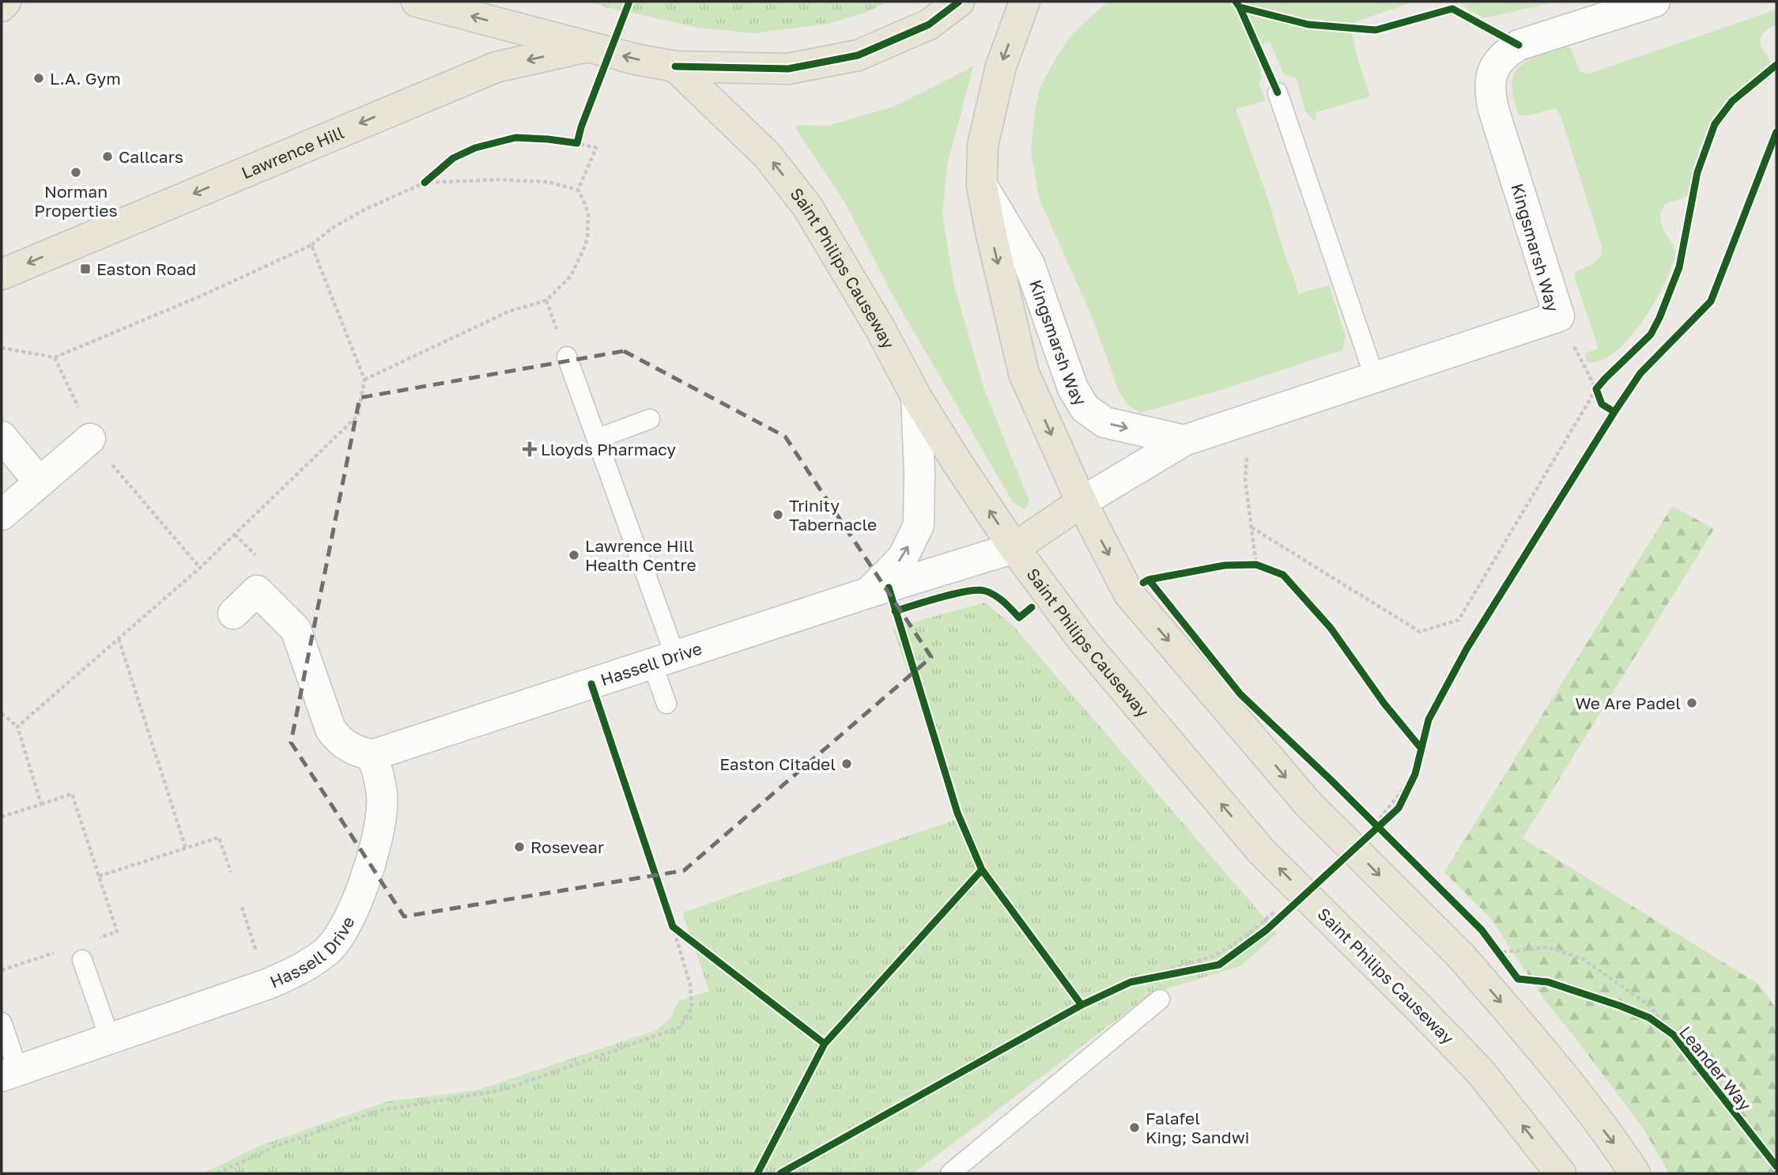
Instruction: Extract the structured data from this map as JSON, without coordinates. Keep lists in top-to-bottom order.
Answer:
{
  "streets": {
    "main road": ["Lawrence Hill", "Saint Philips Causeway"],
    "street": ["Kingsmarsh Way", "Hassell Drive"],
    "cycle path": ["Leander Way"]
  },
  "crossings": [
    ["Saint Philips Causeway", "Hassell Drive"]
  ],
  "one_way": ["Lawrence Hill"],
  "places": {
    "other": [
      "L.A. Gym",
      "Callcars",
      "Norman Properties",
      "Trinity Tabernacle",
      "Lawrence Hill Health Centre",
      "We Are Padel",
      "Easton Citadel",
      "Rosevear",
      "Falafel King; Sandwi"
    ],
    "transit": ["Easton Road"],
    "health": ["Lloyds Pharmacy"]
  }
}
